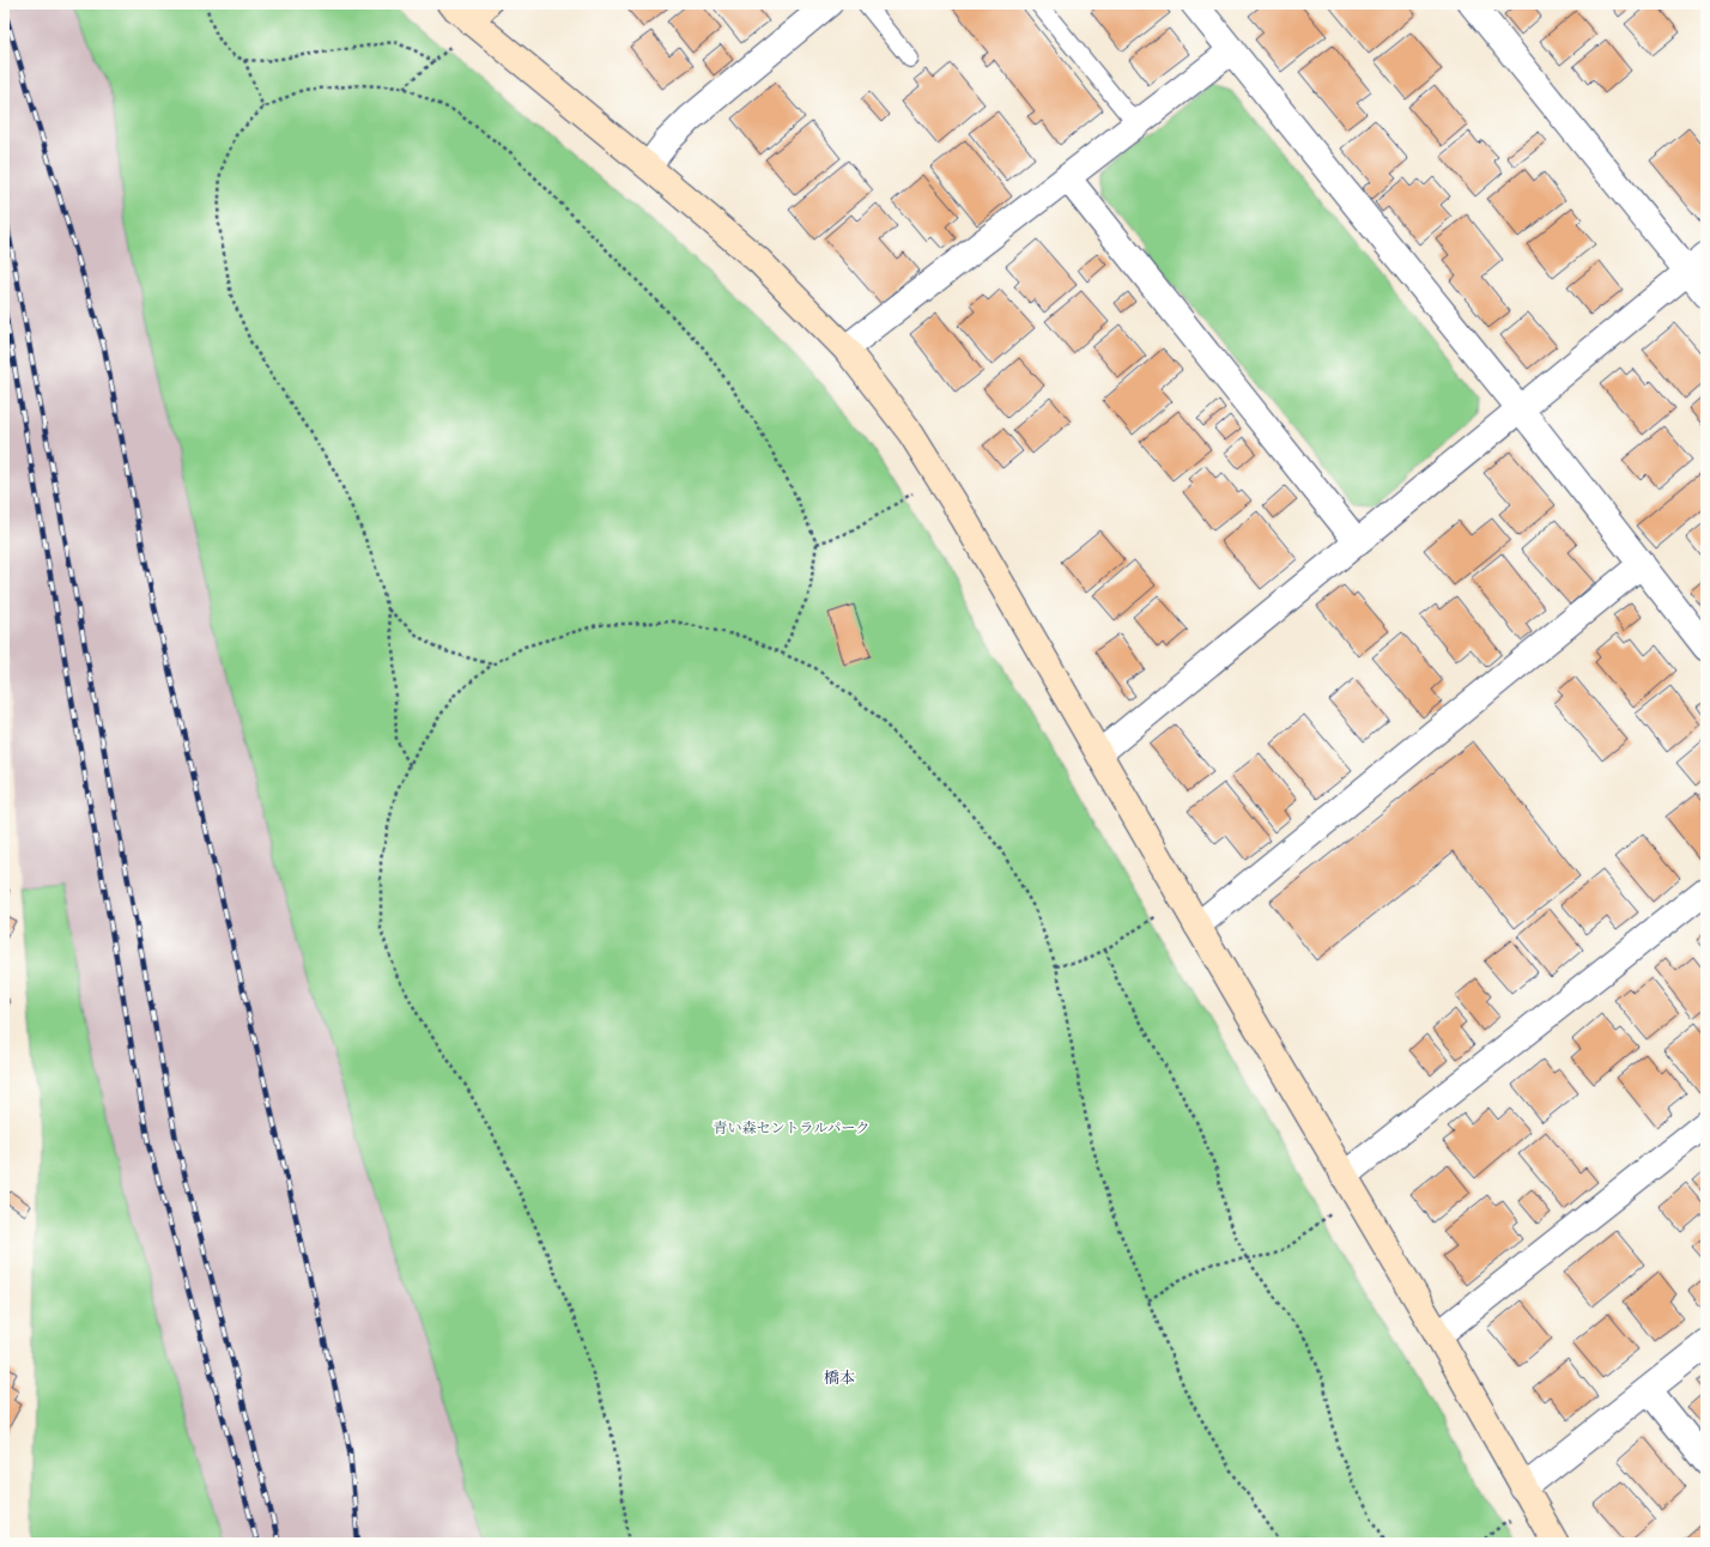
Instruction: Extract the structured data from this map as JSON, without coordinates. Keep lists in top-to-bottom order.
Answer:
{
  "districts": ["橋本"],
  "parks": ["青い森セントラルパーク"]
}
